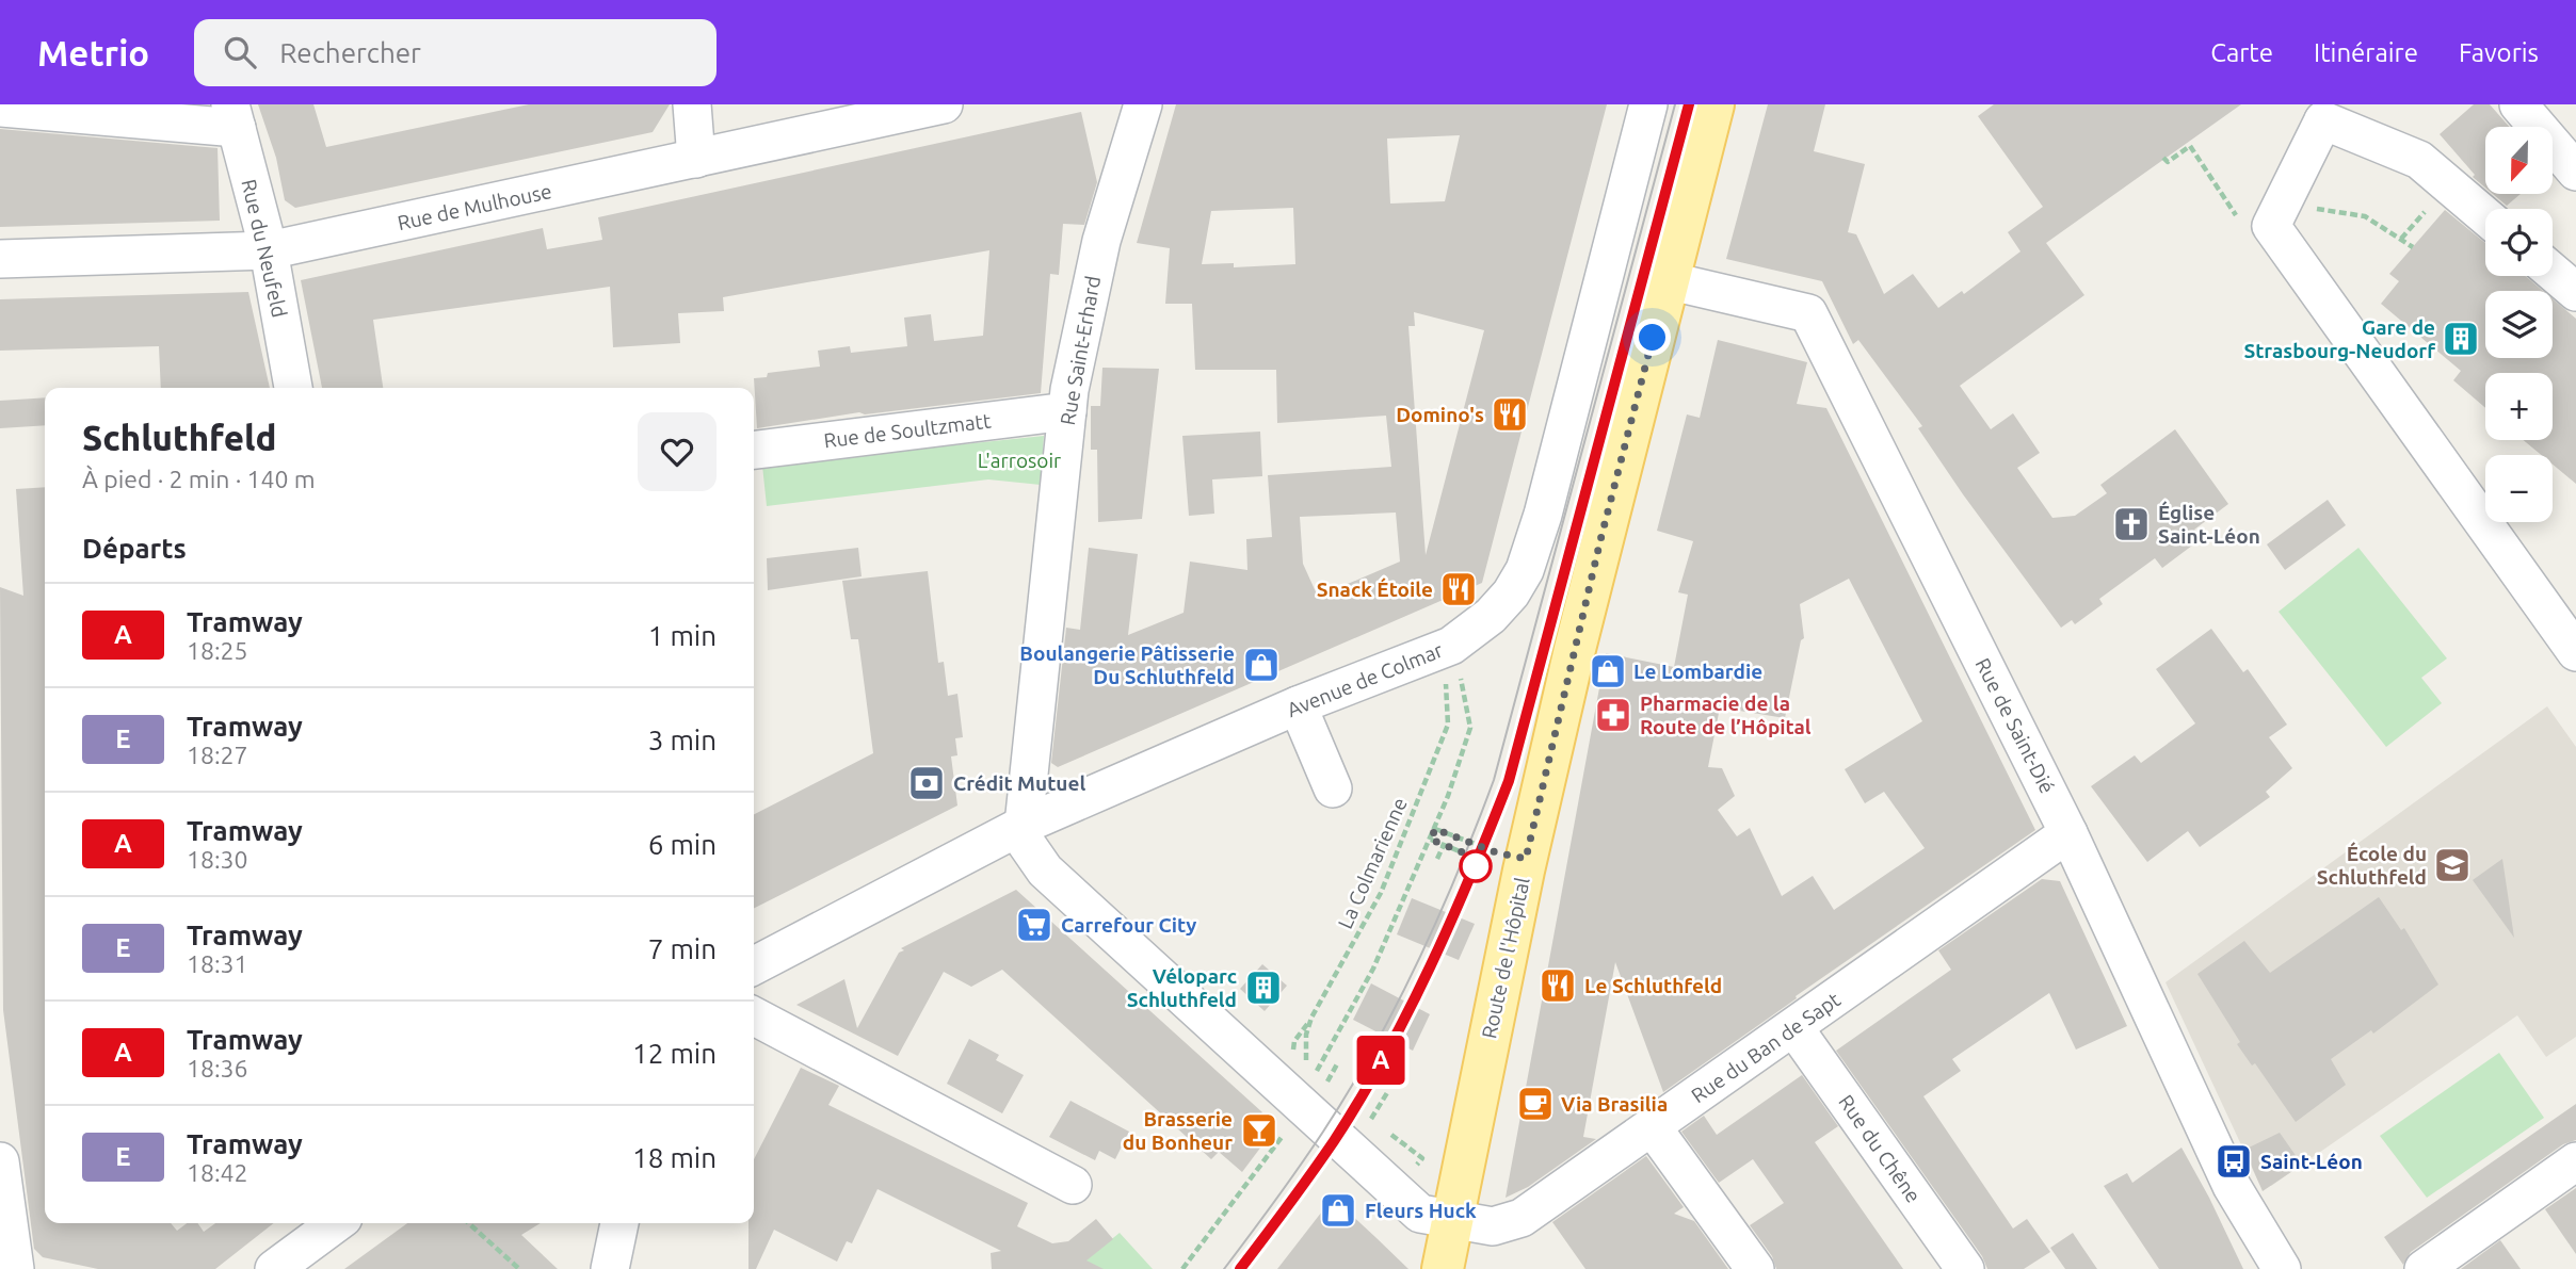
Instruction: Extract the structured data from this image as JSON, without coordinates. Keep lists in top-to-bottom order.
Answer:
{
  "streets": {
    "main road": ["Route de l'Hôpital"],
    "street": [
      "Rue de Mulhouse",
      "Rue du Neufeld",
      "Rue Saint-Erhard",
      "Rue de Soultzmatt",
      "Avenue de Colmar",
      "Rue de Saint-Dié",
      "Rue du Ban de Sapt",
      "Rue du Chêne"
    ],
    "path": ["La Colmarienne"]
  },
  "crossings": [
    ["Rue de Mulhouse", "Rue du Neufeld"],
    ["Rue Saint-Erhard", "Rue de Soultzmatt"],
    ["Rue Saint-Erhard", "Avenue de Colmar"],
    ["Rue Saint-Erhard", "Rue du Ban de Sapt"],
    ["Avenue de Colmar", "La Colmarienne"],
    ["Avenue de Colmar", "Rue du Ban de Sapt"],
    ["Rue de Saint-Dié", "Route de l'Hôpital"],
    ["Rue de Saint-Dié", "Rue du Ban de Sapt"],
    ["Route de l'Hôpital", "Rue du Ban de Sapt"],
    ["Rue du Ban de Sapt", "Rue du Chêne"]
  ],
  "parks": ["L'arrosoir"],
  "places": {
    "building": ["Gare de Strasbourg-Neudorf", "Véloparc Schluthfeld"],
    "restaurant": ["Domino's", "Snack Étoile", "Le Schluthfeld"],
    "church": ["Église Saint-Léon"],
    "shop": ["Boulangerie Pâtisserie Du Schluthfeld", "Le Lombardie", "Fleurs Huck"],
    "pharmacy": ["Pharmacie de la Route de l’Hôpital"],
    "bank": ["Crédit Mutuel"],
    "school or university": ["École du Schluthfeld"],
    "supermarket": ["Carrefour City"],
    "cafe": ["Via Brasilia"],
    "bar": ["Brasserie du Bonheur"],
    "bus stop": ["Saint-Léon"]
  },
  "lines": ["tram line A"],
  "north": "bottom",
  "page": {
    "header": "Metrio",
    "search": "Rechercher",
    "nav": ["Carte", "Itinéraire", "Favoris"],
    "on_map": "A",
    "map_buttons": ["+", "−"],
    "heading": [
      ["Schluthfeld", "À pied · 2 min · 140 m"],
      "Départs"
    ],
    "list": [
      {
        "mark": "A",
        "name": "Tramway",
        "note": "18:25",
        "value": "1 min"
      },
      {
        "mark": "E",
        "name": "Tramway",
        "note": "18:27",
        "value": "3 min"
      },
      {
        "mark": "A",
        "name": "Tramway",
        "note": "18:30",
        "value": "6 min"
      },
      {
        "mark": "E",
        "name": "Tramway",
        "note": "18:31",
        "value": "7 min"
      },
      {
        "mark": "A",
        "name": "Tramway",
        "note": "18:36",
        "value": "12 min"
      },
      {
        "mark": "E",
        "name": "Tramway",
        "note": "18:42",
        "value": "18 min"
      }
    ]
  }
}
